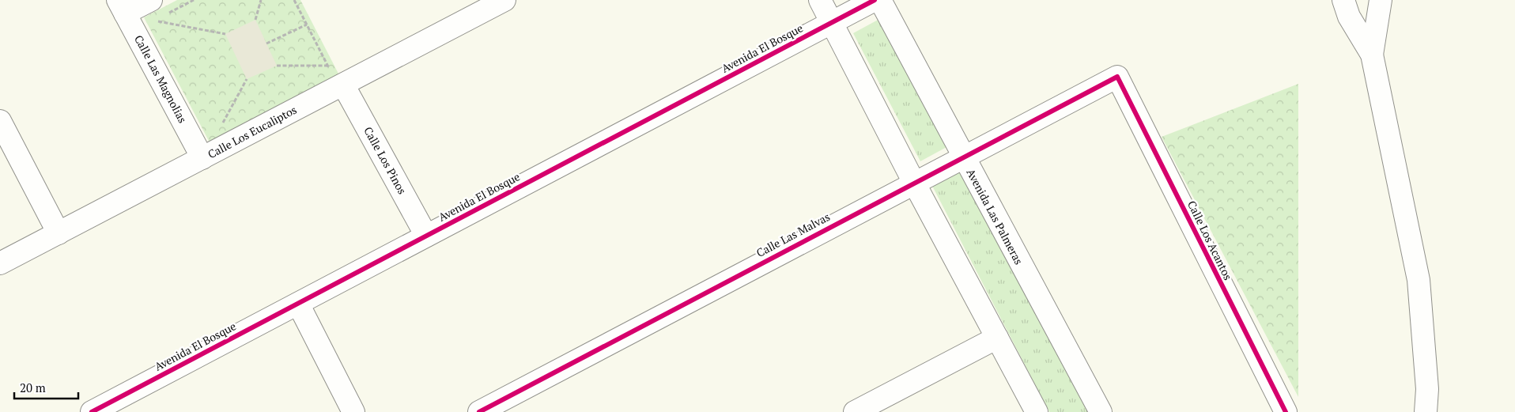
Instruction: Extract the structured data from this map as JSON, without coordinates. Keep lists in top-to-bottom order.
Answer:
{
  "streets": {
    "street": [
      "Avenida El Bosque",
      "Calle Las Magnolias",
      "Calle Los Eucaliptos",
      "Calle Los Pinos",
      "Avenida Las Palmeras",
      "Calle Las Malvas",
      "Calle Los Acantos"
    ]
  },
  "crossings": [
    ["Avenida El Bosque", "Calle Los Pinos"],
    ["Calle Las Magnolias", "Calle Los Eucaliptos"],
    ["Calle Los Eucaliptos", "Calle Los Pinos"],
    ["Avenida Las Palmeras", "Calle Las Malvas"],
    ["Calle Las Malvas", "Calle Los Acantos"]
  ],
  "scale_bar": "20 m"
}
